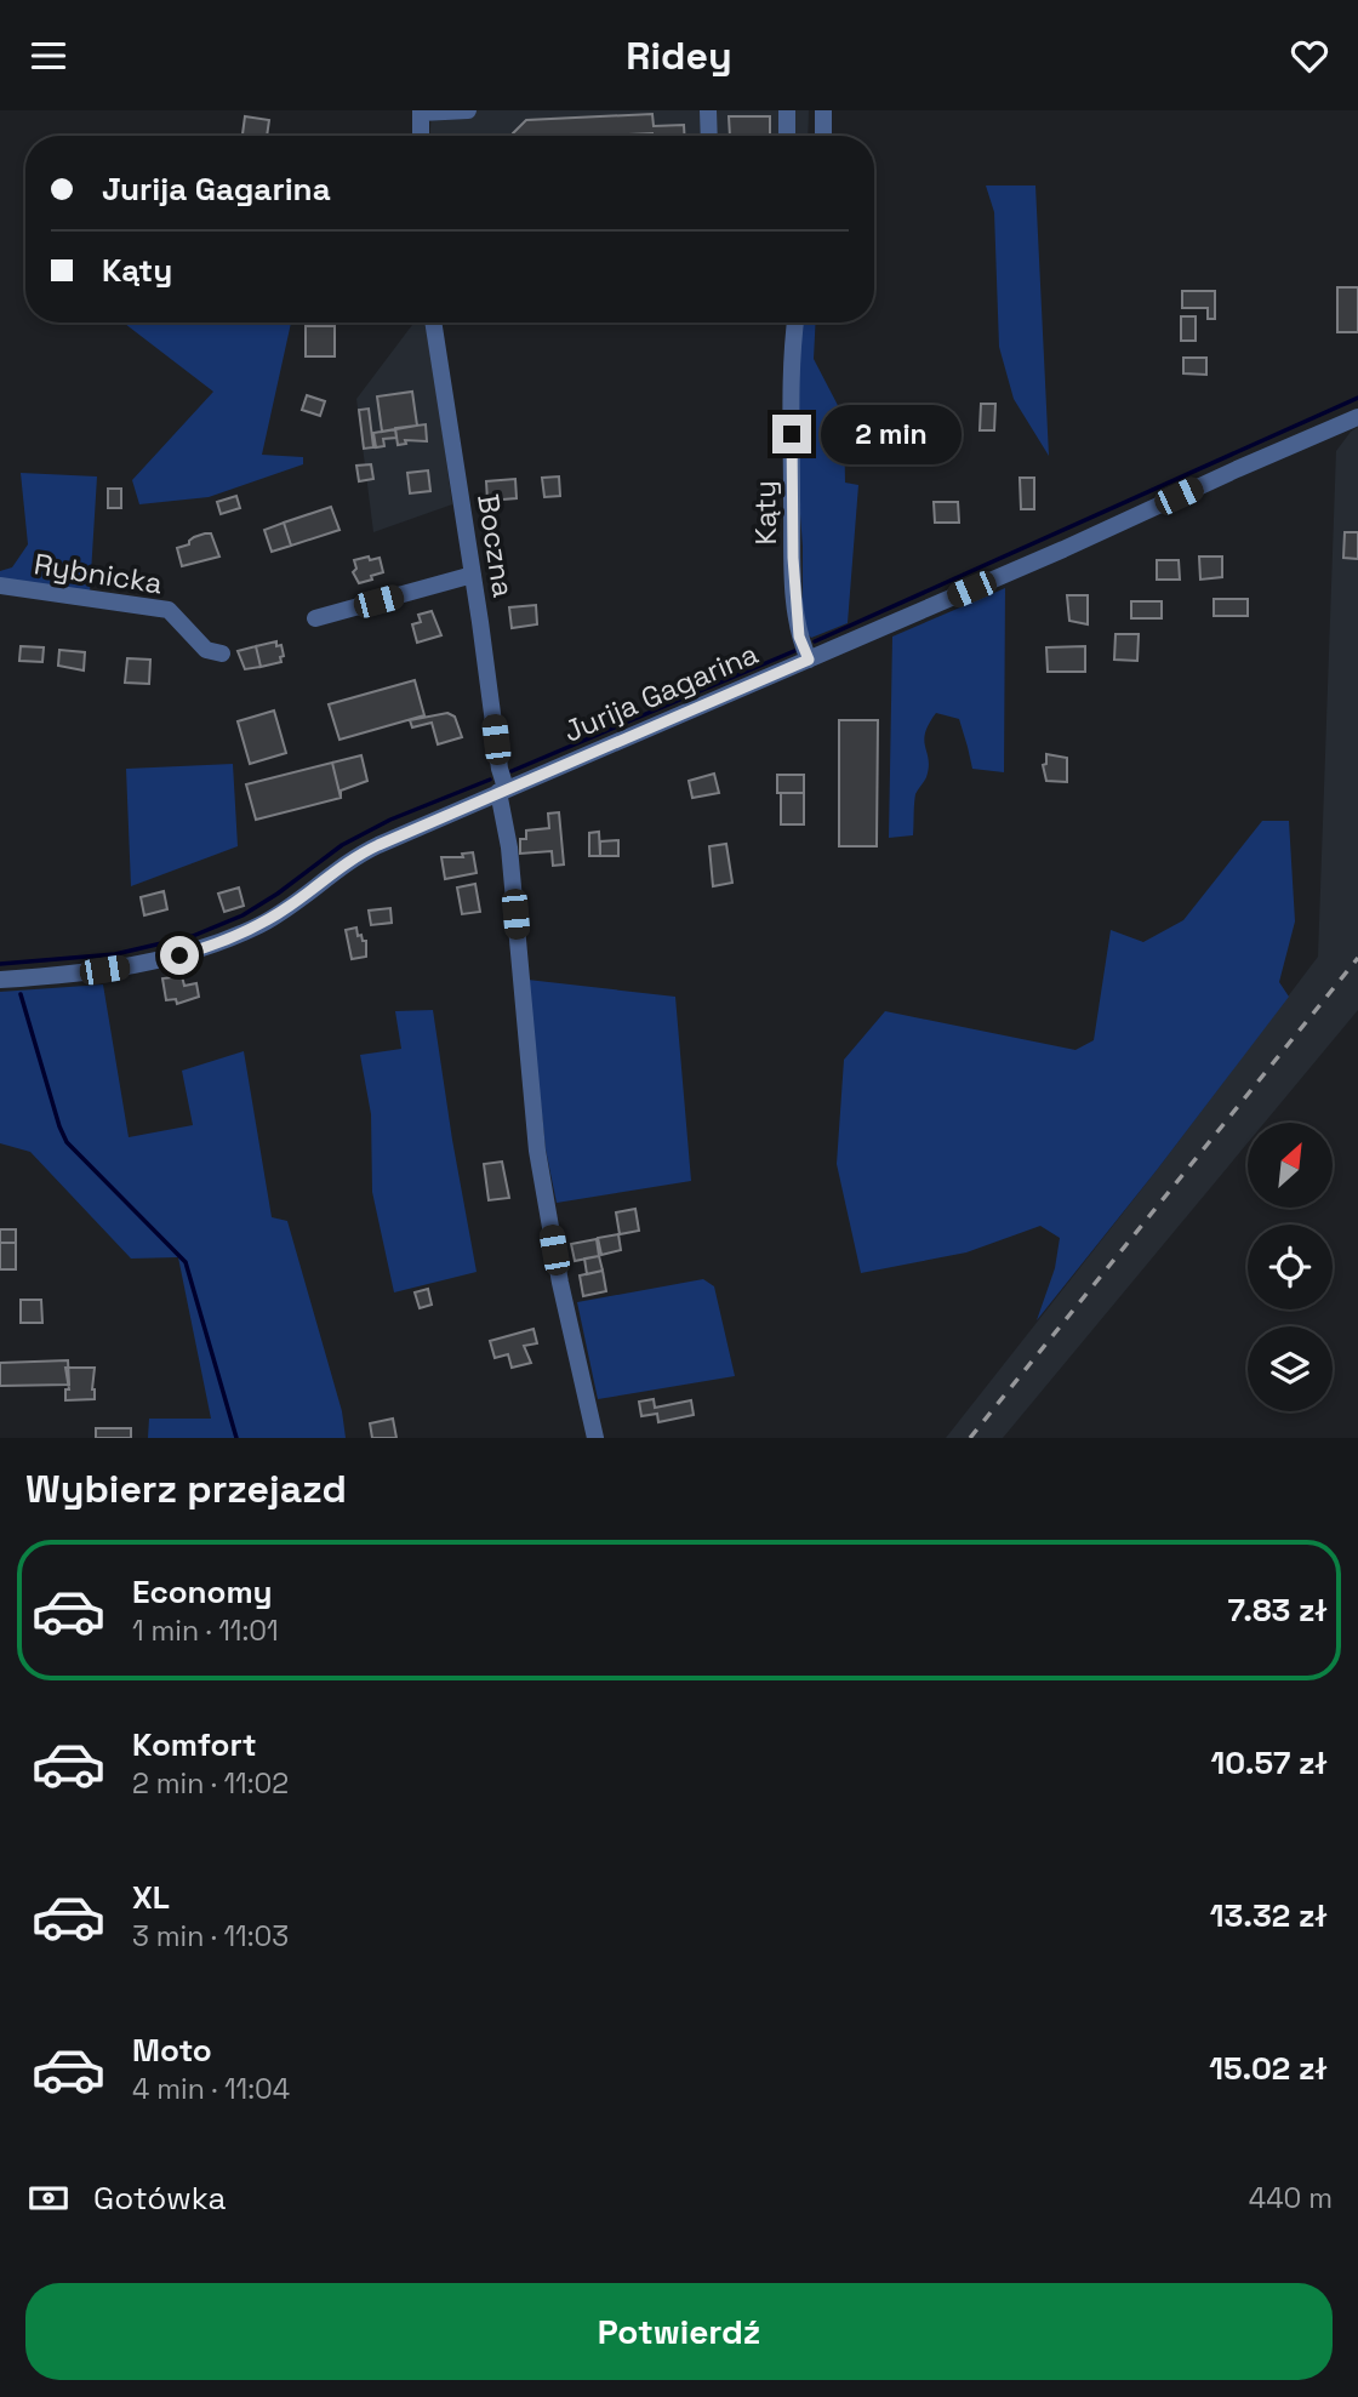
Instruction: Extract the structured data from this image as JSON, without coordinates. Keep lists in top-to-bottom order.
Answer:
{
  "streets": {
    "street": [
      "Kąty",
      "Boczna",
      "Rybnicka",
      "Jurija Gagarina"
    ]
  },
  "crossings": [
    ["Kąty", "Jurija Gagarina"],
    ["Boczna", "Jurija Gagarina"]
  ],
  "north": "top right",
  "page": {
    "header": "Ridey",
    "banner": ["Jurija Gagarina", "Kąty"],
    "bubble": "2 min",
    "heading": "Wybierz przejazd",
    "list": [
      {
        "name": "Economy",
        "note": "1 min · 11:01",
        "value": "7.83 zł"
      },
      {
        "name": "Komfort",
        "note": "2 min · 11:02",
        "value": "10.57 zł"
      },
      {
        "name": "XL",
        "note": "3 min · 11:03",
        "value": "13.32 zł"
      },
      {
        "name": "Moto",
        "note": "4 min · 11:04",
        "value": "15.02 zł"
      }
    ],
    "pay": ["Gotówka", "440 m"],
    "buttons": "Potwierdź"
  }
}
